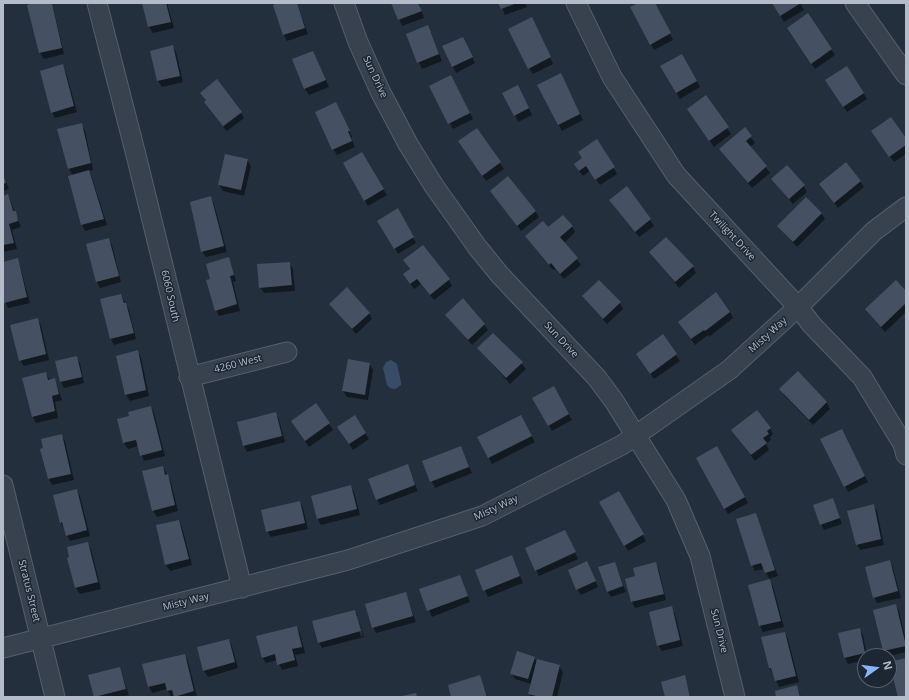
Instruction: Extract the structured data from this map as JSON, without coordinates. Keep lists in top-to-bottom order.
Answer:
{
  "streets": {
    "street": [
      "Sun Drive",
      "Twilight Drive",
      "6060 South",
      "Misty Way",
      "4260 West",
      "Stratus Street"
    ]
  },
  "crossings": [
    ["Sun Drive", "Misty Way"],
    ["Twilight Drive", "Misty Way"],
    ["6060 South", "Misty Way"],
    ["6060 South", "4260 West"],
    ["Misty Way", "Stratus Street"]
  ],
  "north": "right"
}
